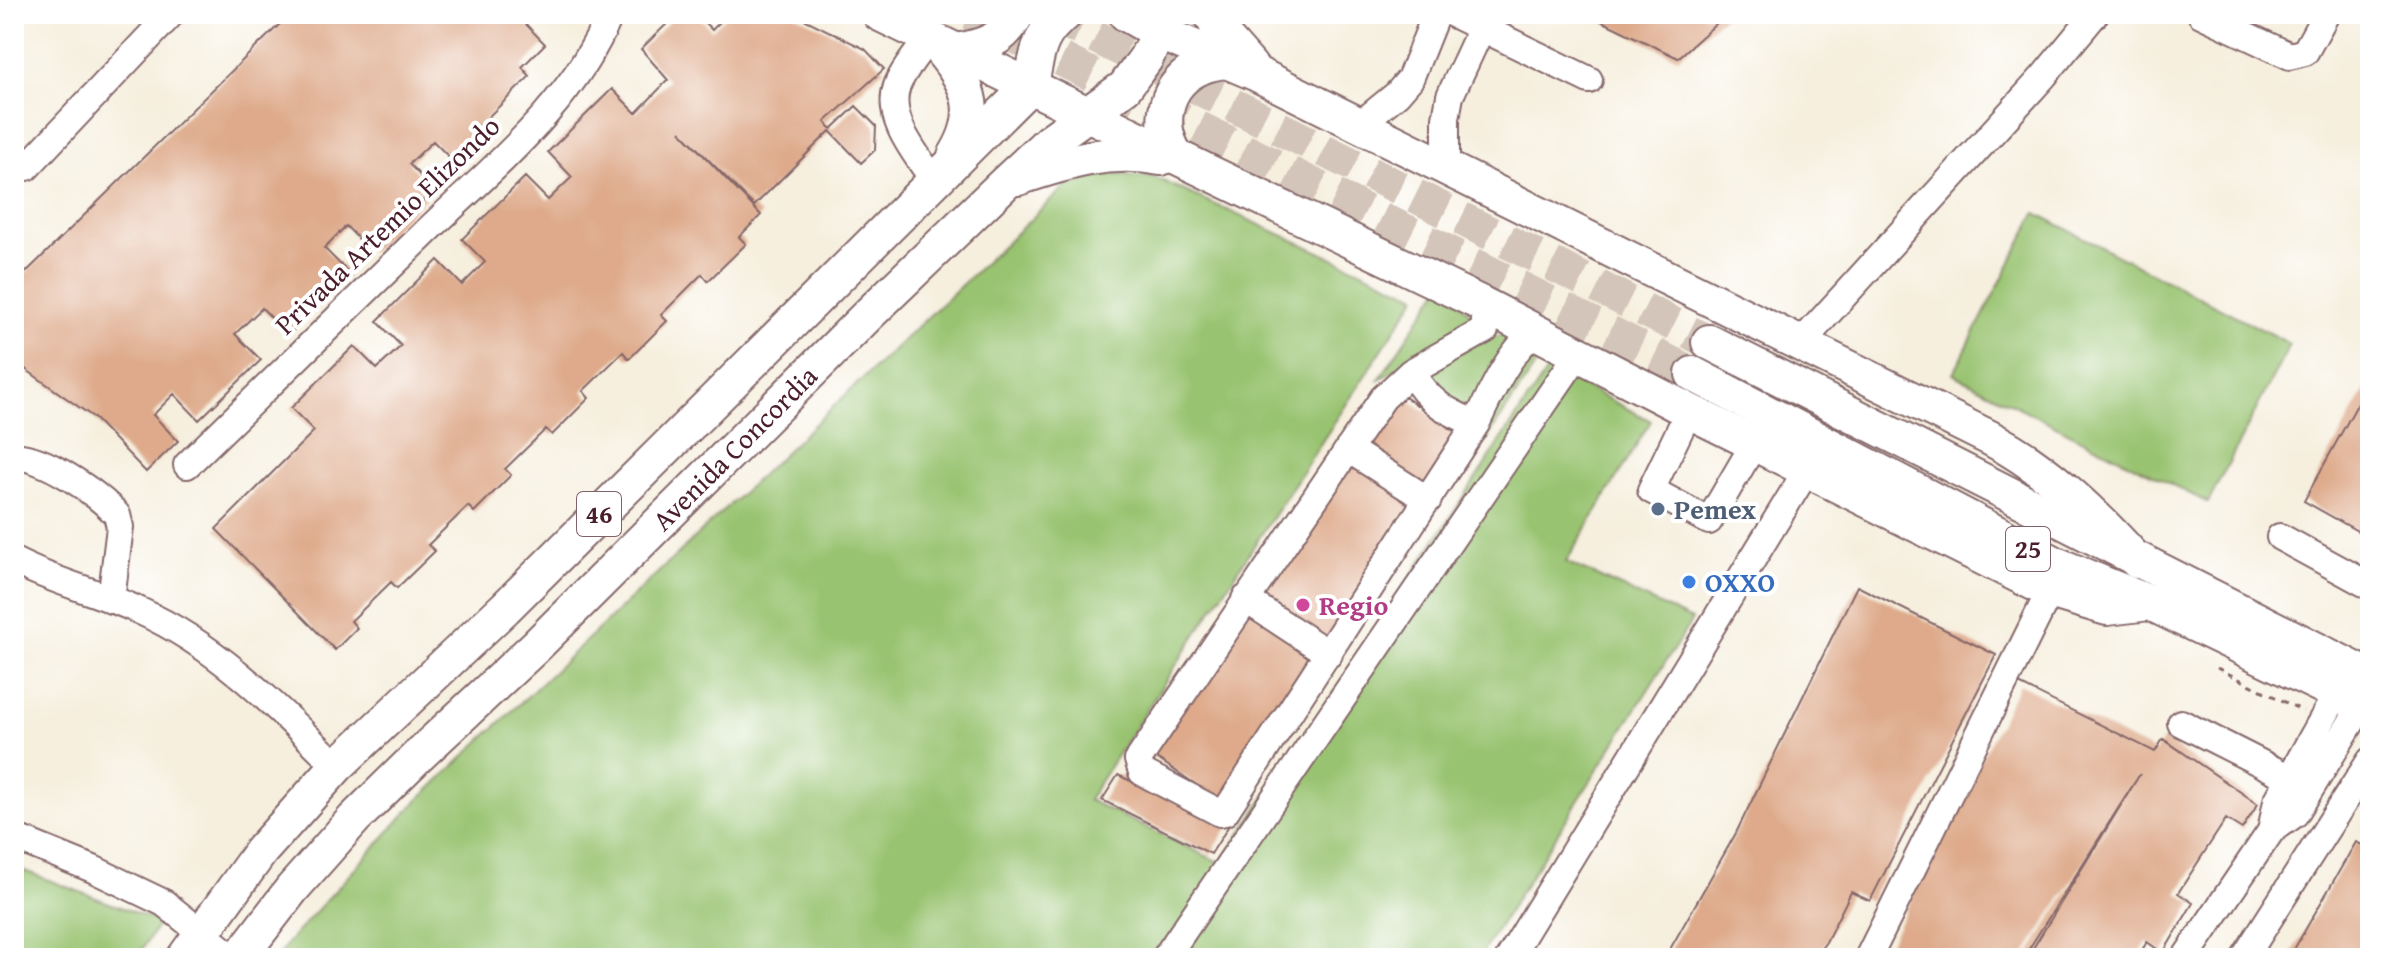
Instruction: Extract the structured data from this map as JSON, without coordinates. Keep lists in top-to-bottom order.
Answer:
{
  "streets": {
    "main road": ["Avenida Concordia", "46", "25"],
    "street": ["Privada Artemio Elizondo"]
  },
  "places": ["Pemex", "OXXO", "Regio"]
}
